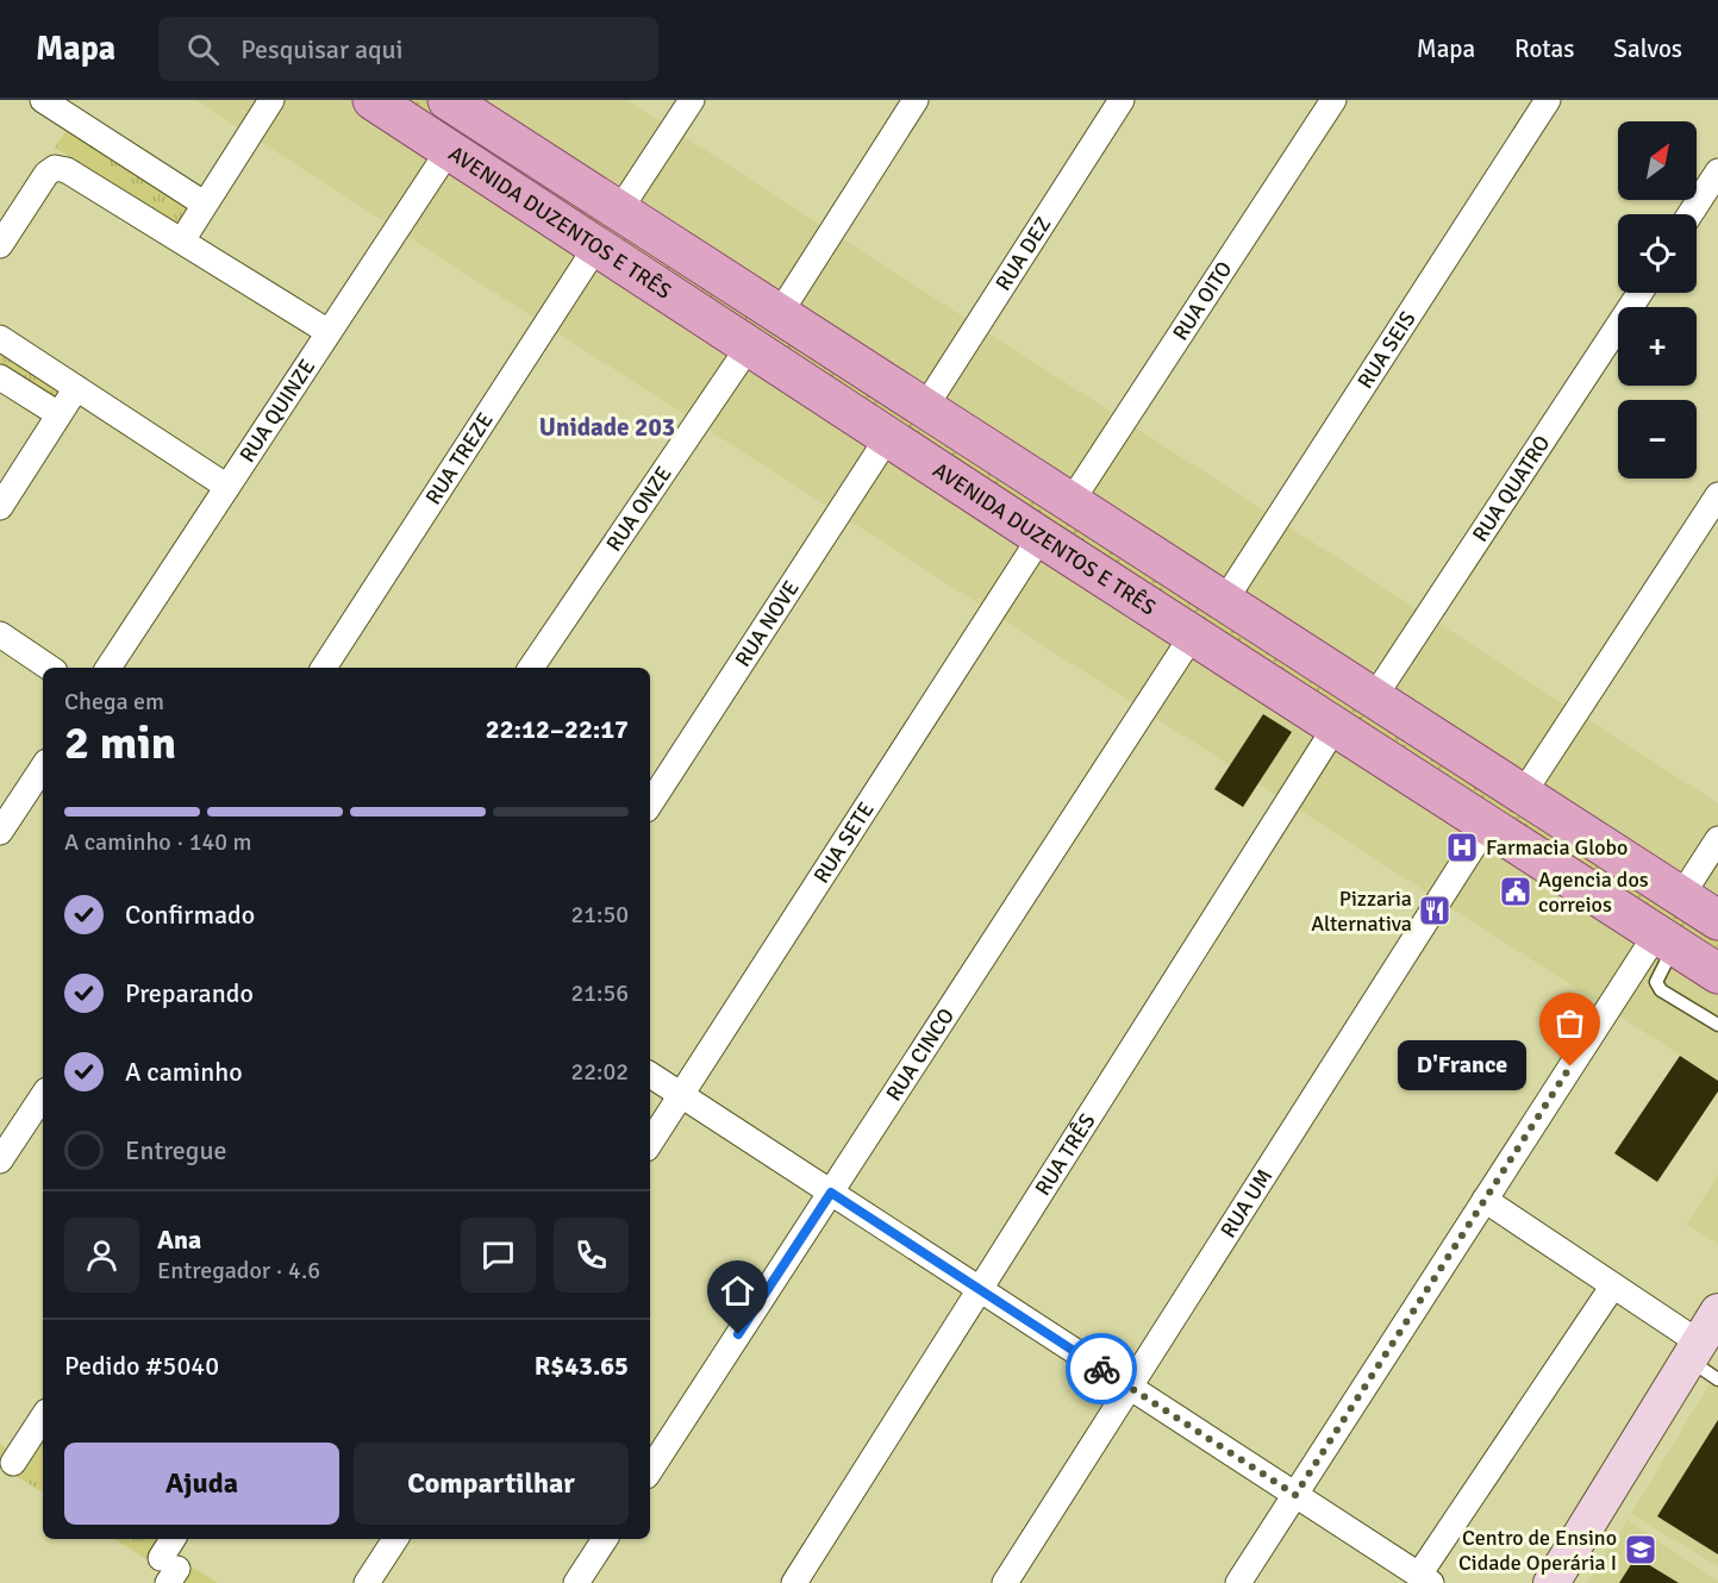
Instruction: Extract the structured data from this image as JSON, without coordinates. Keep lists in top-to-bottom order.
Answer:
{
  "streets": {
    "main road": ["AVENIDA DUZENTOS E TRÊS"],
    "street": [
      "RUA DEZ",
      "RUA OITO",
      "RUA SEIS",
      "RUA QUINZE",
      "RUA TREZE",
      "RUA QUATRO",
      "RUA ONZE",
      "RUA NOVE",
      "RUA SETE",
      "RUA CINCO",
      "RUA TRÊS",
      "RUA UM"
    ]
  },
  "crossings": [
    ["AVENIDA DUZENTOS E TRÊS", "RUA DEZ"],
    ["AVENIDA DUZENTOS E TRÊS", "RUA OITO"],
    ["AVENIDA DUZENTOS E TRÊS", "RUA SEIS"],
    ["AVENIDA DUZENTOS E TRÊS", "RUA QUINZE"],
    ["AVENIDA DUZENTOS E TRÊS", "RUA TREZE"],
    ["AVENIDA DUZENTOS E TRÊS", "RUA QUATRO"],
    ["AVENIDA DUZENTOS E TRÊS", "RUA ONZE"],
    ["AVENIDA DUZENTOS E TRÊS", "RUA NOVE"],
    ["AVENIDA DUZENTOS E TRÊS", "RUA SETE"],
    ["AVENIDA DUZENTOS E TRÊS", "RUA CINCO"],
    ["AVENIDA DUZENTOS E TRÊS", "RUA TRÊS"],
    ["AVENIDA DUZENTOS E TRÊS", "RUA UM"]
  ],
  "districts": ["Unidade 203"],
  "places": {
    "hospital": ["Farmacia Globo"],
    "public building": ["Agencia dos correios"],
    "restaurant": ["Pizzaria Alternativa"],
    "other": ["D'France"],
    "school or university": ["Centro de Ensino Cidade Operária I"]
  },
  "north": "top right",
  "page": {
    "header": "Mapa",
    "search": "Pesquisar aqui",
    "nav": ["Mapa", "Rotas", "Salvos"],
    "map_buttons": ["+", "−"],
    "heading": ["2 min", "Chega em", "22:12–22:17"],
    "panel": [
      "Ana",
      "Entregador · 4.6",
      "Pedido #5040",
      "R$43.65"
    ],
    "bar": "A caminho · 140 m",
    "list": [
      ["Confirmado", "21:50"],
      ["Preparando", "21:56"],
      ["A caminho", "22:02"],
      "Entregue"
    ],
    "bubble": "D'France",
    "buttons": ["Ajuda", "Compartilhar"]
  }
}
